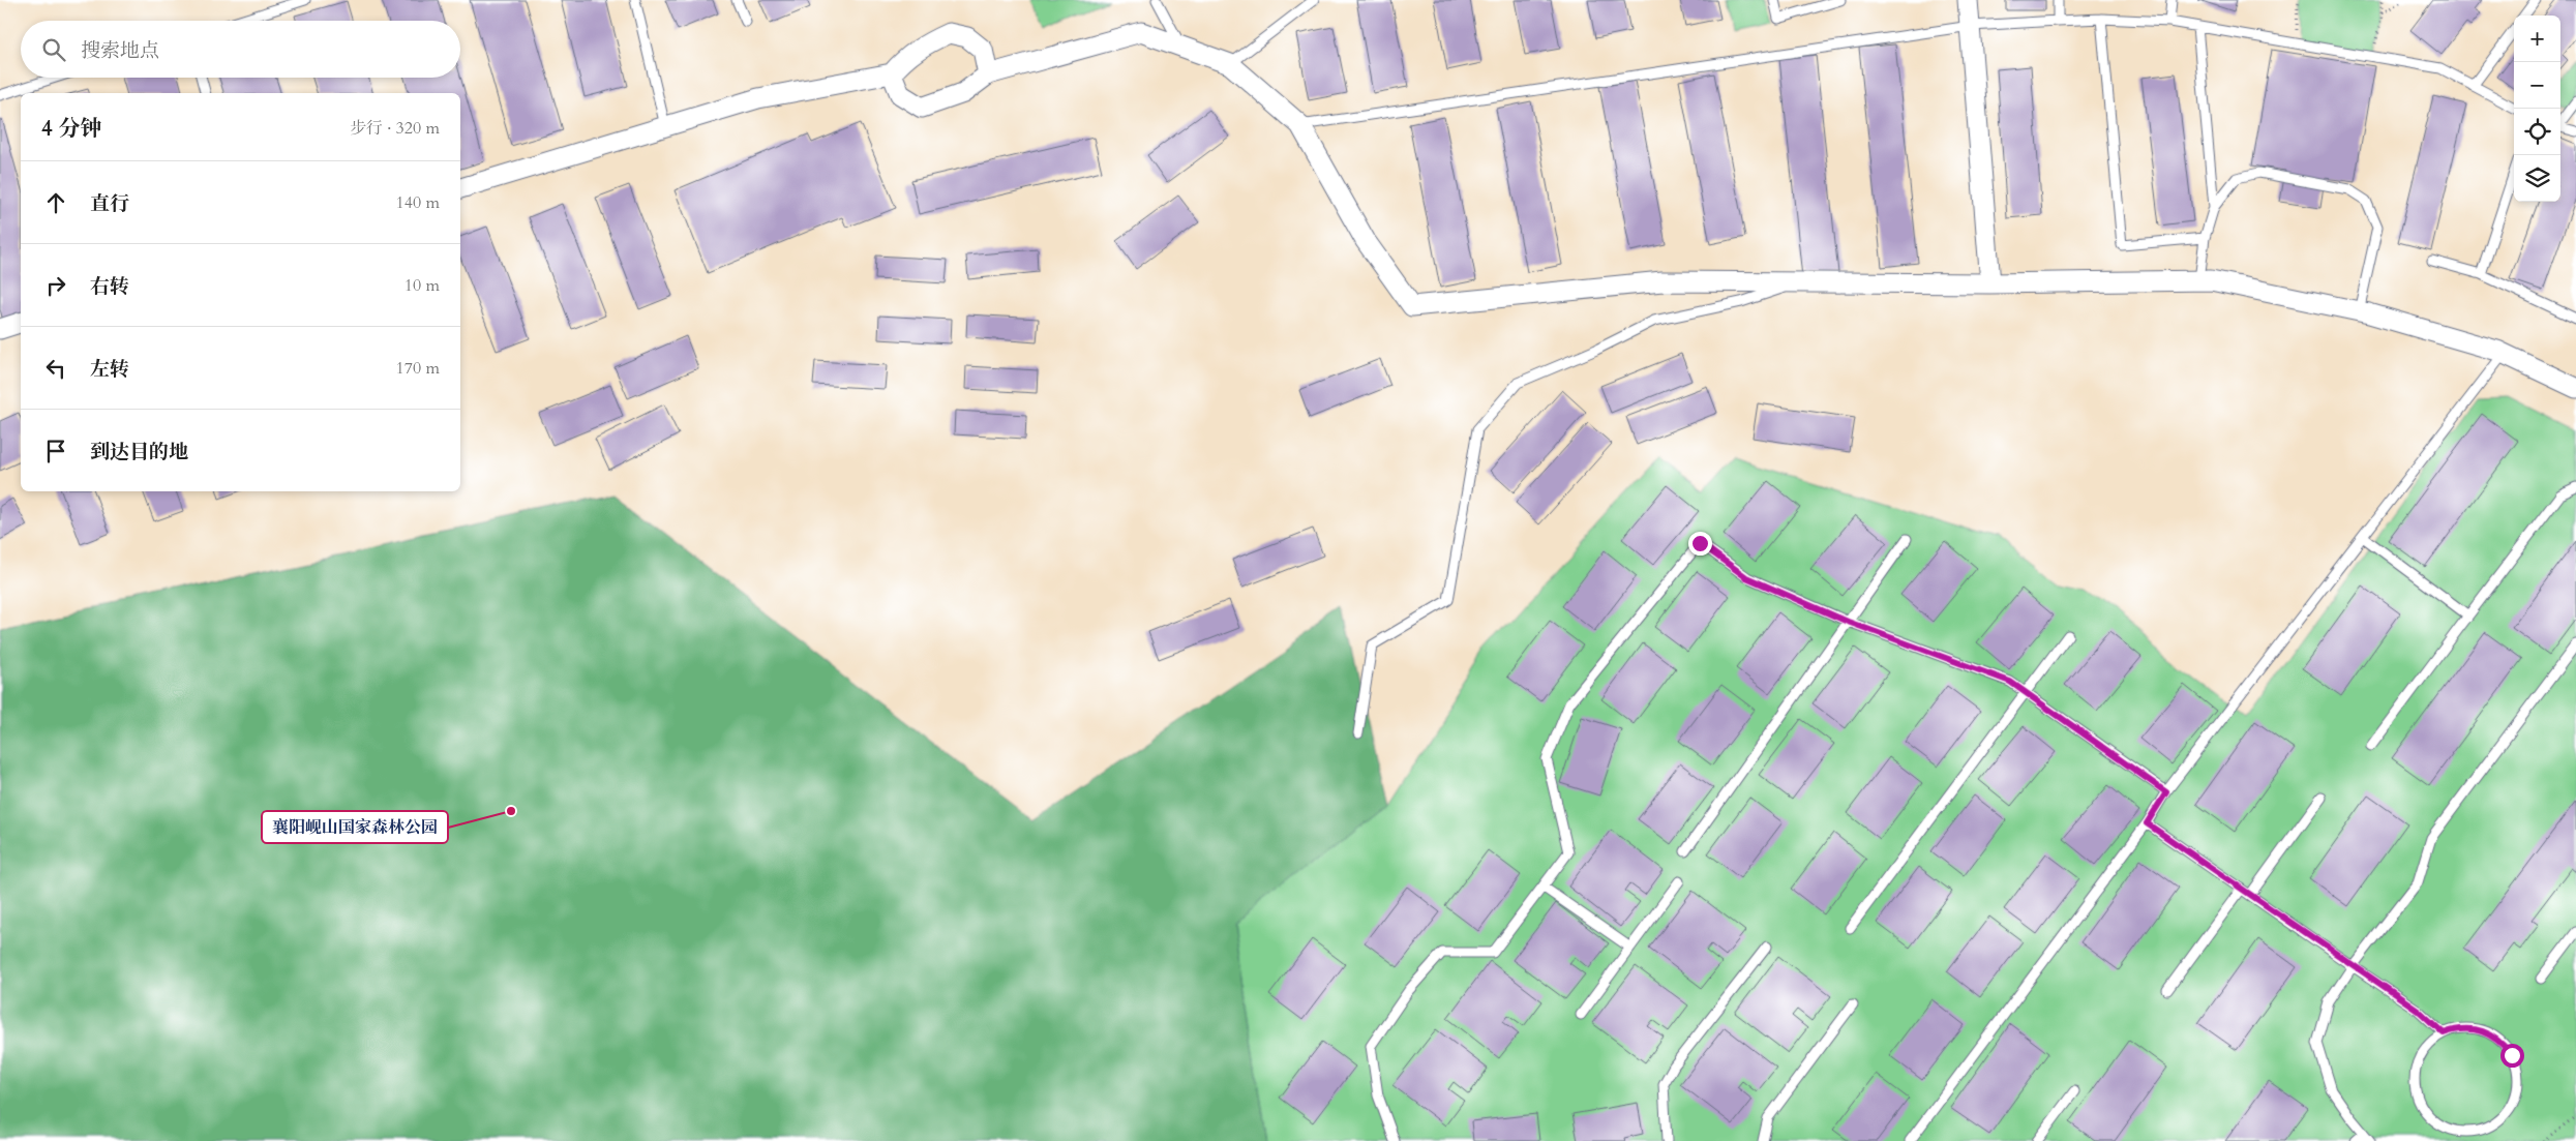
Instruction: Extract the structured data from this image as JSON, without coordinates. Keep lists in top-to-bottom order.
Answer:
{
  "places": ["襄阳岘山国家森林公园"],
  "page": {
    "map_buttons": ["+", "−"],
    "search": "搜索地点",
    "heading": ["4 分钟", "步行 · 320 m"],
    "list": [
      ["直行", "140 m"],
      ["右转", "10 m"],
      ["左转", "170 m"],
      "到达目的地"
    ]
  }
}
